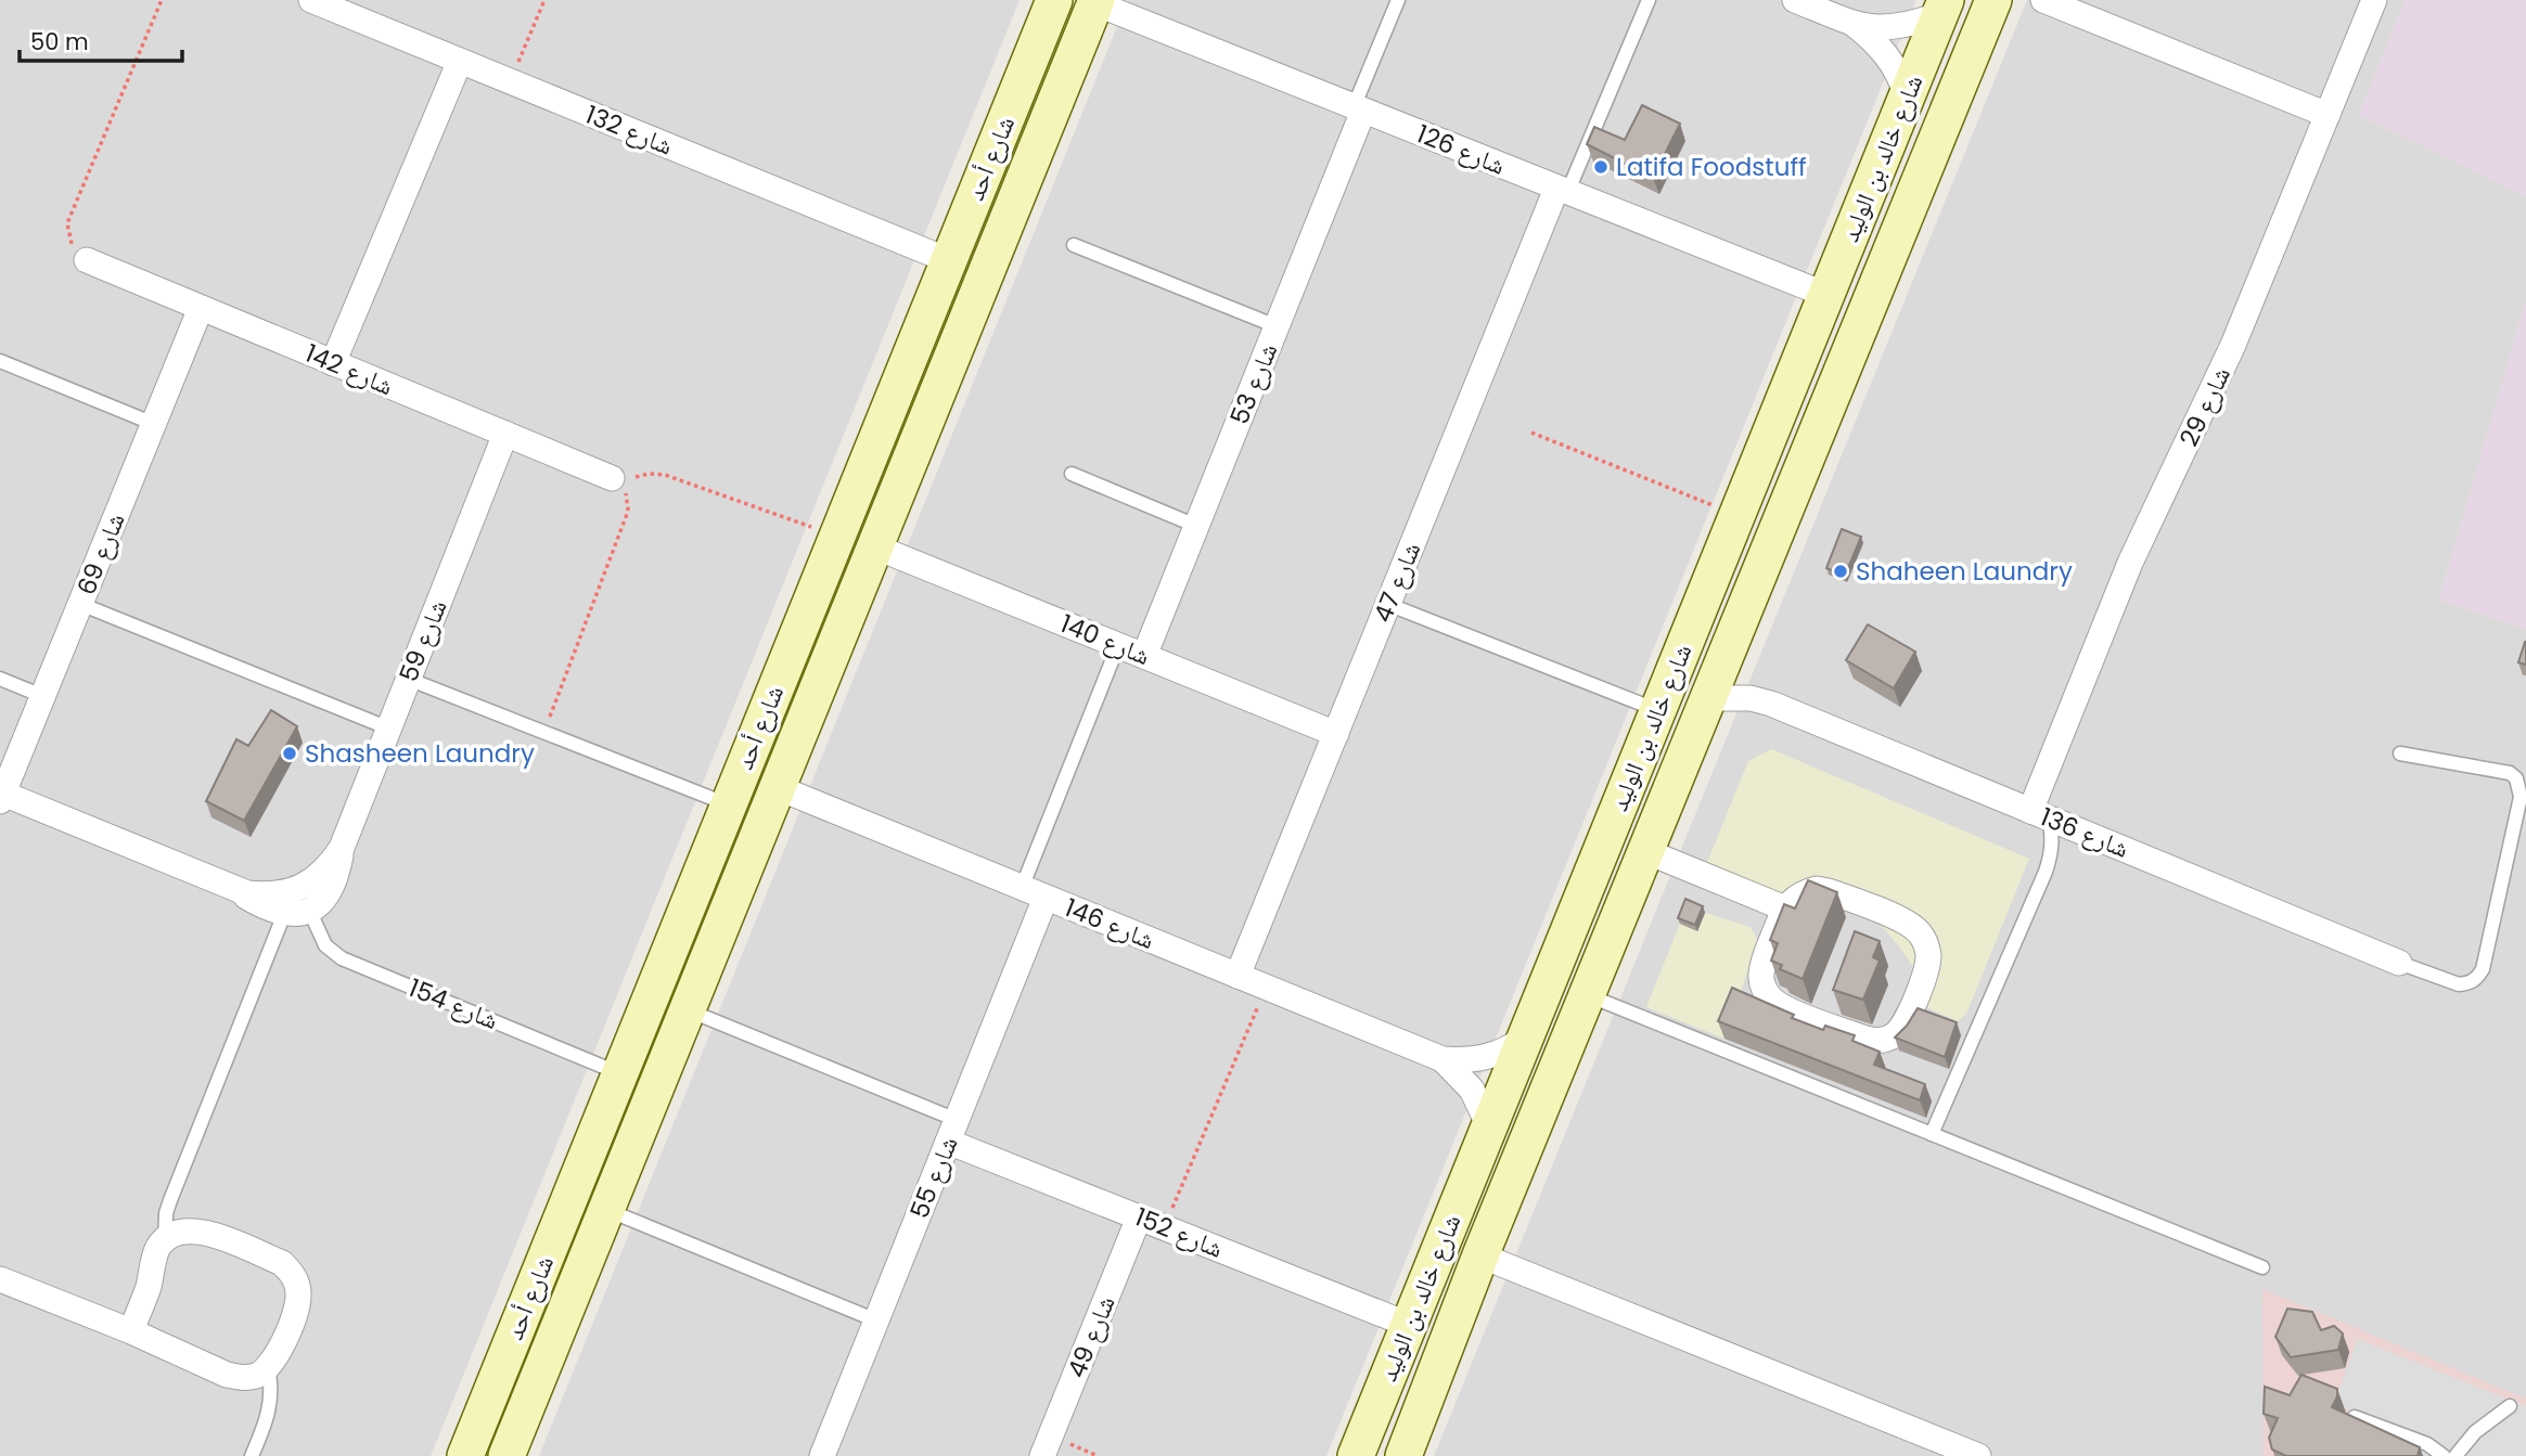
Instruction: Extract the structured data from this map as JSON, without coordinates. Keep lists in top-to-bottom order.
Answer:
{
  "streets": {
    "main road": ["شارع أحد", "شارع خالد بن الوليد"],
    "street": [
      "شارع 132",
      "شارع 126",
      "شارع 142",
      "شارع 53",
      "شارع 29",
      "شارع 69",
      "شارع 47",
      "شارع 140",
      "شارع 59",
      "شارع 136",
      "شارع 146",
      "شارع 55",
      "شارع 152",
      "شارع 49"
    ],
    "lane": ["شارع 154"]
  },
  "crossings": [
    ["شارع 132", "شارع أحد"],
    ["شارع 126", "شارع أحد"],
    ["شارع 126", "شارع خالد بن الوليد"],
    ["شارع 126", "شارع 53"],
    ["شارع 126", "شارع 47"],
    ["شارع أحد", "شارع 140"],
    ["شارع أحد", "شارع 146"],
    ["شارع أحد", "شارع 154"],
    ["شارع خالد بن الوليد", "شارع 136"],
    ["شارع خالد بن الوليد", "شارع 146"],
    ["شارع خالد بن الوليد", "شارع 152"],
    ["شارع 142", "شارع 69"],
    ["شارع 142", "شارع 59"],
    ["شارع 53", "شارع 140"],
    ["شارع 29", "شارع 136"],
    ["شارع 47", "شارع 140"],
    ["شارع 47", "شارع 146"],
    ["شارع 59", "شارع 154"],
    ["شارع 146", "شارع 55"],
    ["شارع 55", "شارع 152"],
    ["شارع 152", "شارع 49"]
  ],
  "places": ["Latifa Foodstuff", "Shaheen Laundry", "Shasheen Laundry"],
  "scale_bar": "50 m"
}
